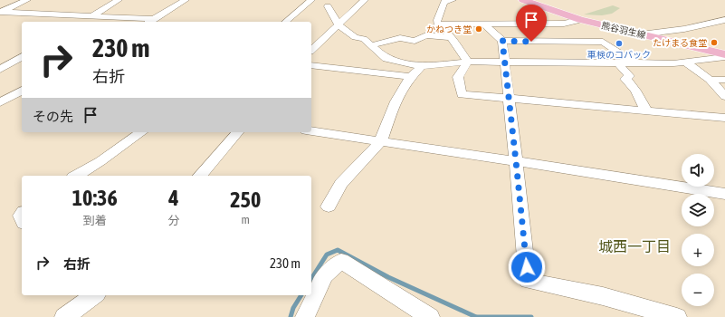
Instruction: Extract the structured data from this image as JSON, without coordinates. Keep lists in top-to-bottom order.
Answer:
{
  "streets": {
    "main road": ["熊谷羽生線"]
  },
  "districts": ["城西一丁目"],
  "places": ["かねつき堂", "たけまる食堂", "車検のコバック"],
  "page": {
    "turn": ["230 m", "右折"],
    "then": "その先",
    "map_buttons": ["+", "−"],
    "eta": [
      "10:36",
      "到着",
      "4",
      "分",
      "250",
      "m"
    ],
    "list": [
      {
        "name": "右折",
        "value": "230 m"
      }
    ]
  }
}
